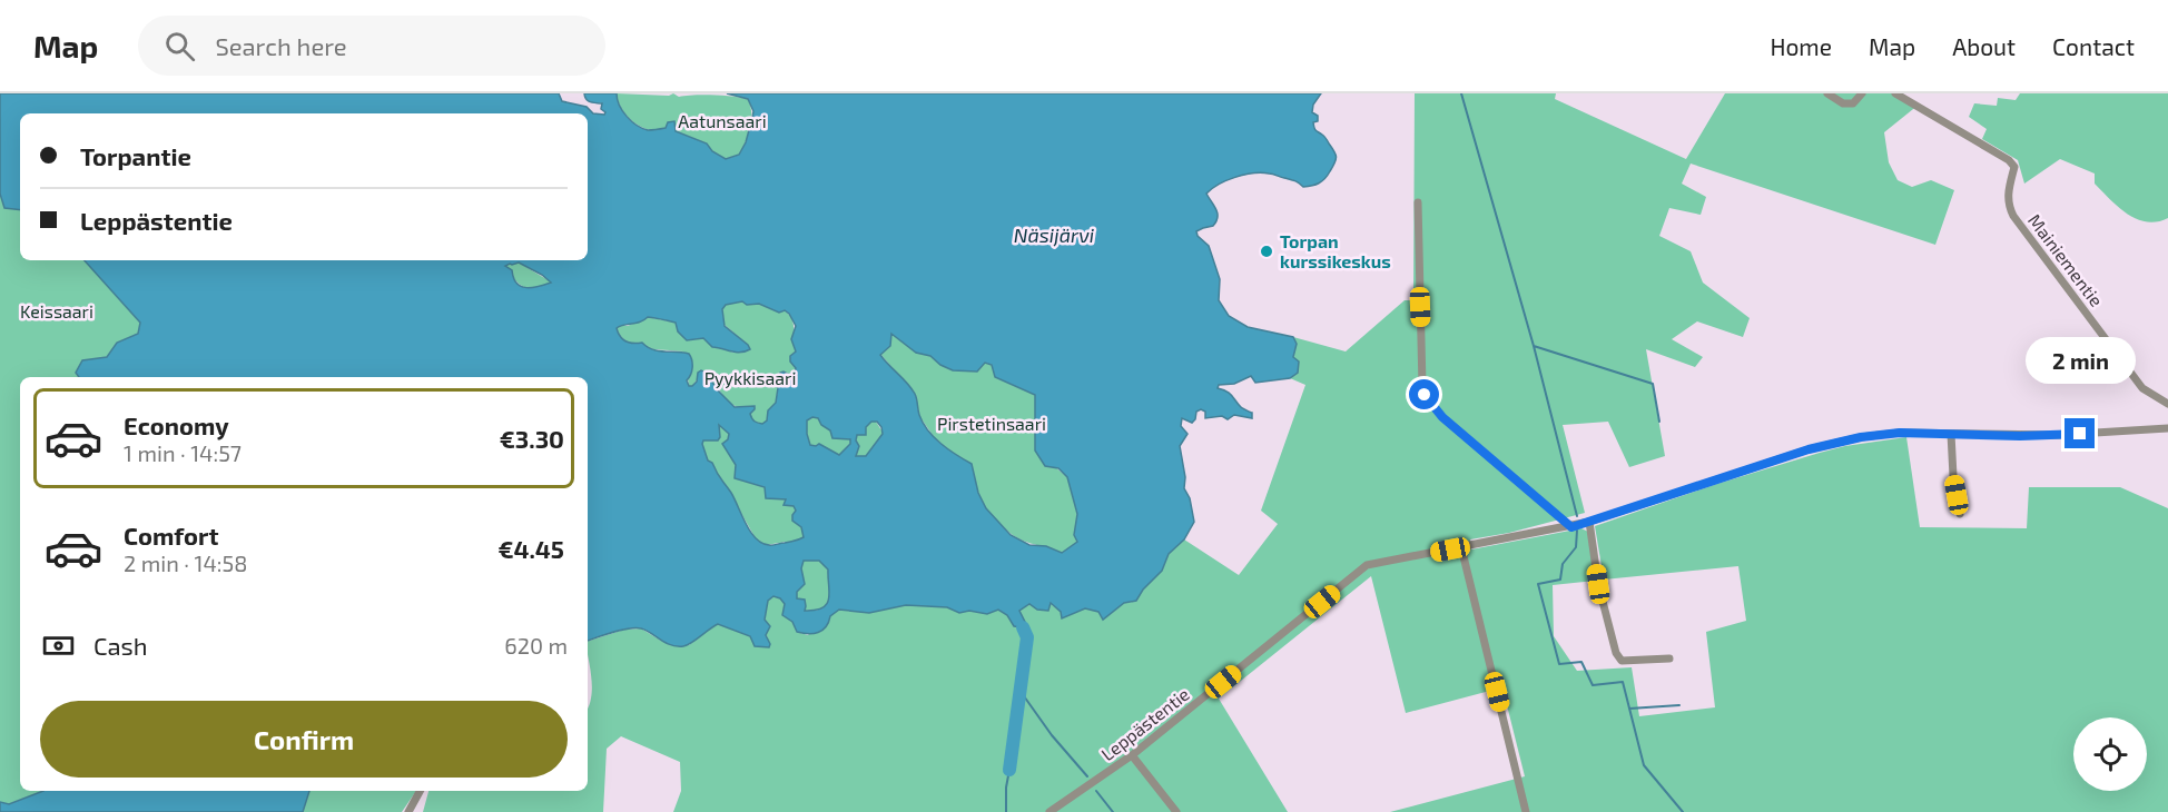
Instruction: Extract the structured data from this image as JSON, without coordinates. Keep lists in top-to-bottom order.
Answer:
{
  "streets": {
    "street": ["Mainiementie", "Leppästentie"]
  },
  "water": ["Näsijärvi"],
  "parks": [
    "Aatunsaari",
    "Keissaari",
    "Pyykkisaari",
    "Pirstetinsaari"
  ],
  "places": ["Torpan kurssikeskus"],
  "page": {
    "header": "Map",
    "search": "Search here",
    "nav": [
      "Home",
      "Map",
      "About",
      "Contact"
    ],
    "banner": ["Torpantie", "Leppästentie"],
    "bubble": "2 min",
    "list": [
      {
        "name": "Economy",
        "note": "1 min · 14:57",
        "value": "€3.30"
      },
      {
        "name": "Comfort",
        "note": "2 min · 14:58",
        "value": "€4.45"
      }
    ],
    "pay": ["Cash", "620 m"],
    "buttons": "Confirm"
  }
}
